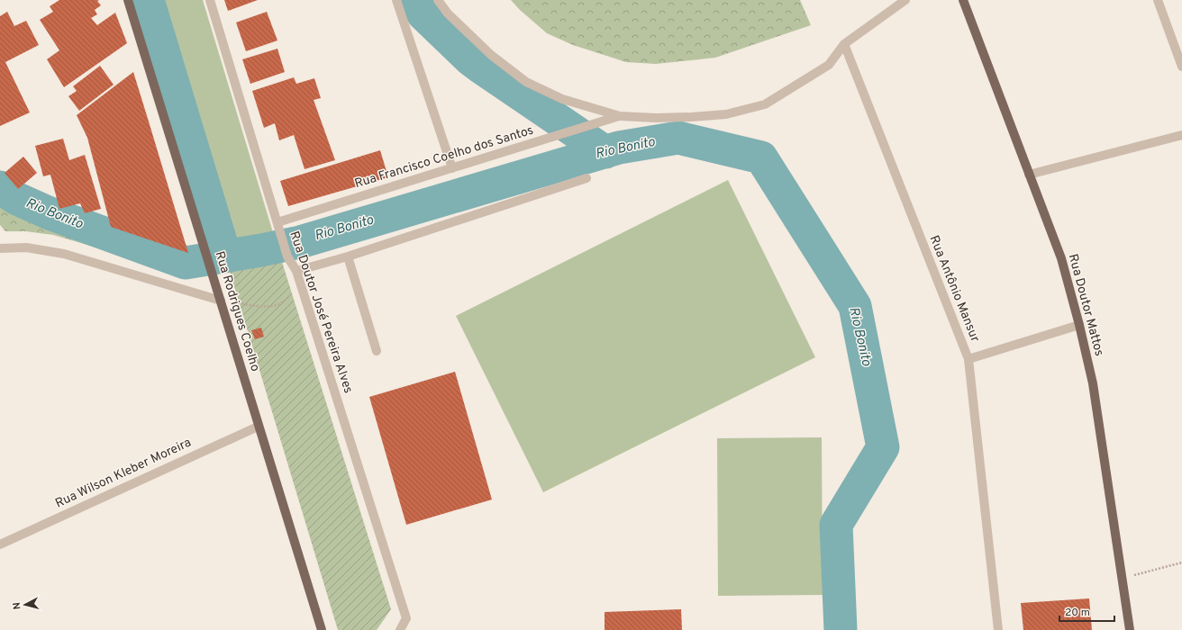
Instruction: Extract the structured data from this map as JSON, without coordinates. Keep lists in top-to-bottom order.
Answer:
{
  "streets": {
    "main road": ["Rua Doutor Mattos", "Rua Rodrigues Coelho"],
    "street": [
      "Rua Francisco Coelho dos Santos",
      "Rua Antônio Mansur",
      "Rua Doutor José Pereira Alves",
      "Rua Wilson Kleber Moreira"
    ]
  },
  "crossings": [
    ["Rua Francisco Coelho dos Santos", "Rua Doutor José Pereira Alves"],
    ["Rua Rodrigues Coelho", "Rua Wilson Kleber Moreira"]
  ],
  "water": ["Rio Bonito"],
  "scale_bar": "20 m",
  "north": "left"
}
